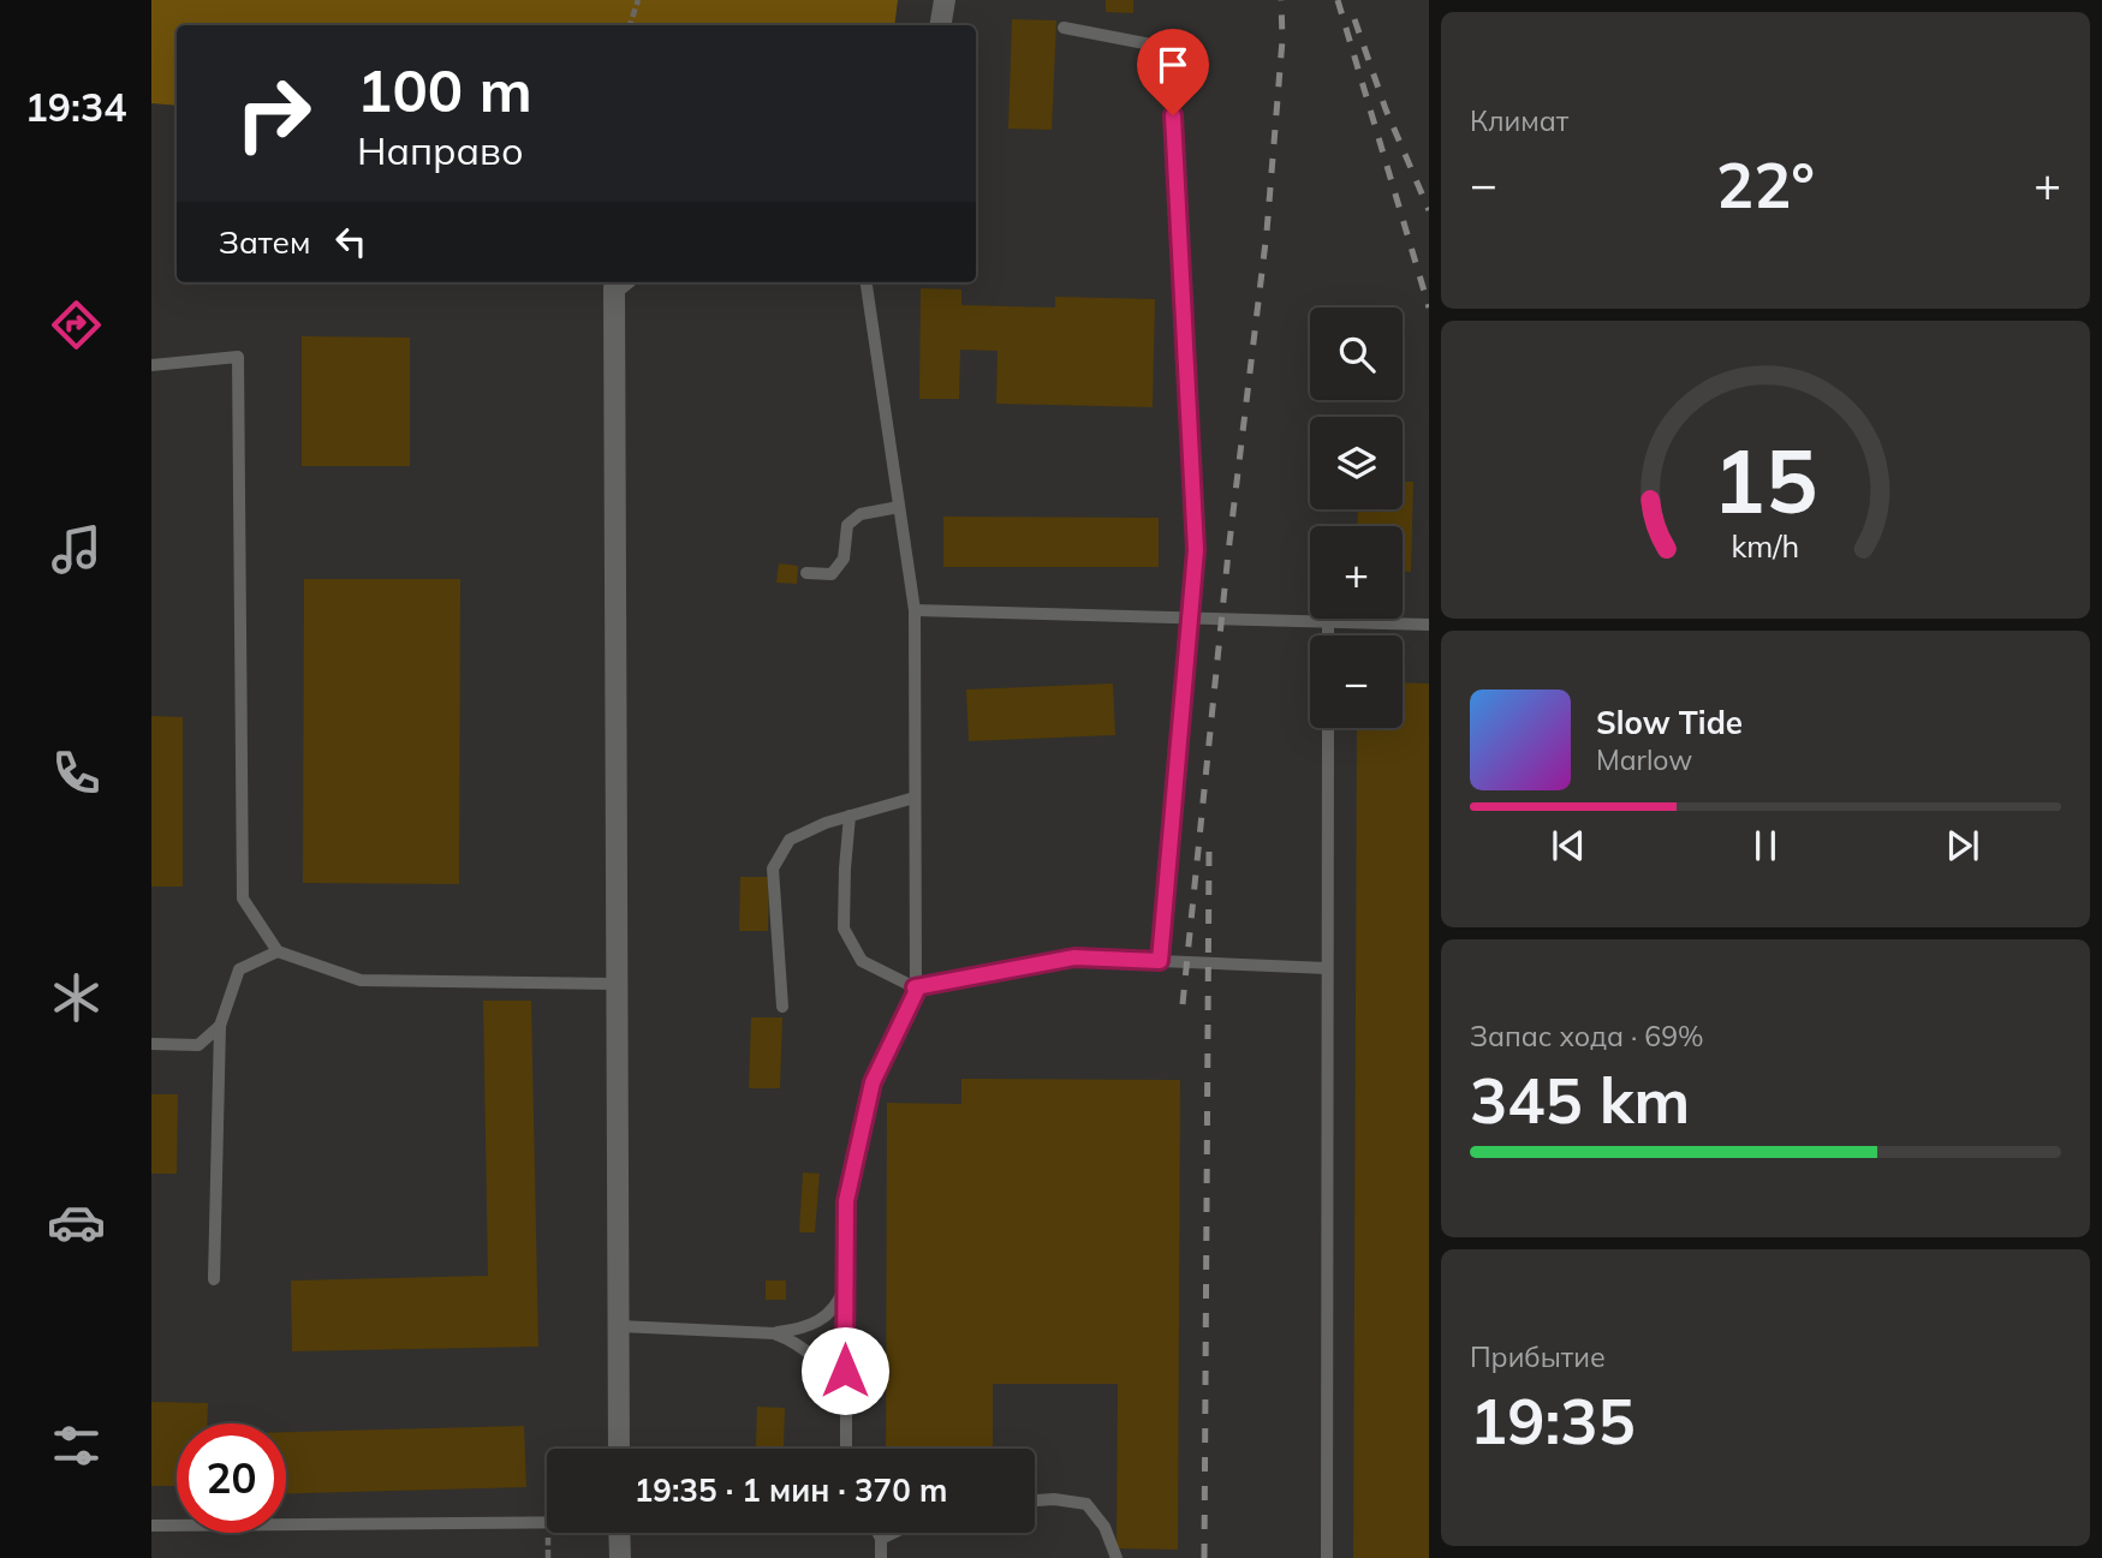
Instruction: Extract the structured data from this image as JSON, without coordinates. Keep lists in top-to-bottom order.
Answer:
{
  "page": {
    "tabs": "19:34",
    "tile": [
      "Климат",
      ["Запас хода · 69%", "345 km"],
      ["Прибытие", "19:35"]
    ],
    "turn": ["100 m", "Направо"],
    "heat": ["−", "22°", "+"],
    "then": "Затем",
    "map_buttons": ["+", "−"],
    "song": ["Slow Tide", "Marlow"],
    "limit": "20",
    "trip": "19:35 · 1 мин · 370 m",
    "gauge": ["15", "km/h"]
  }
}
